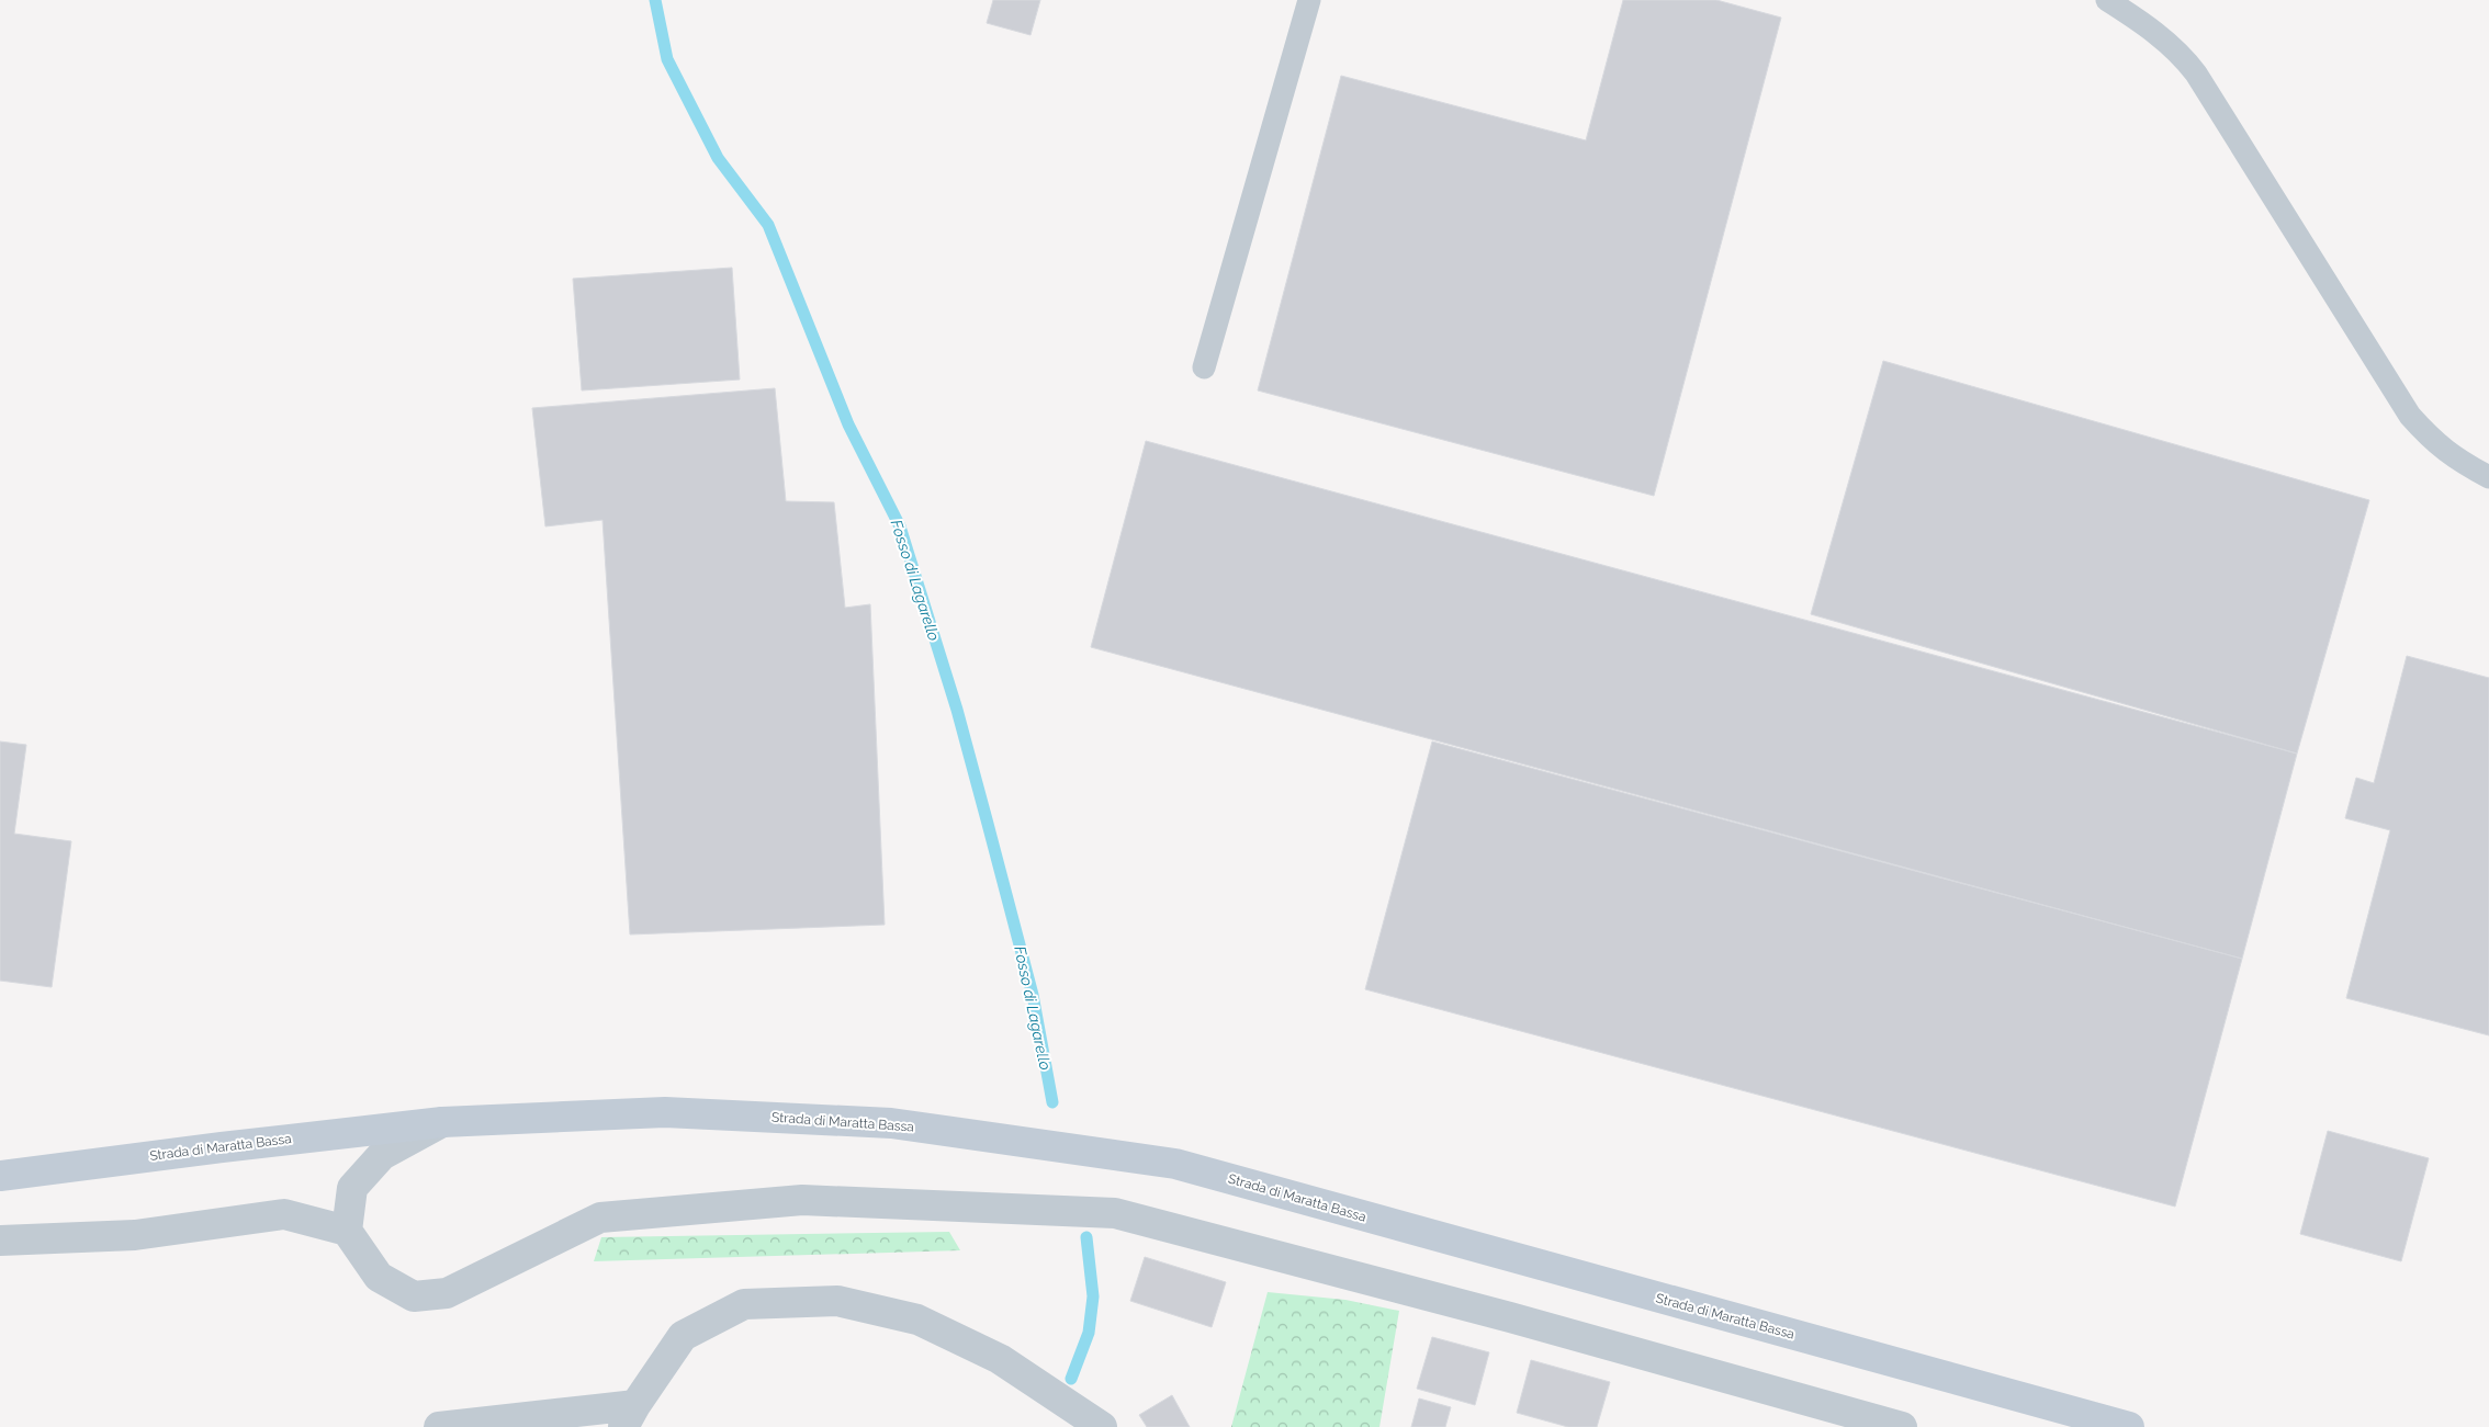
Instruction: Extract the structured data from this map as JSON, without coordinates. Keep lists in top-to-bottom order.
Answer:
{
  "streets": {
    "main road": ["Strada di Maratta Bassa"]
  },
  "water": ["Fosso di Lagarello"]
}
